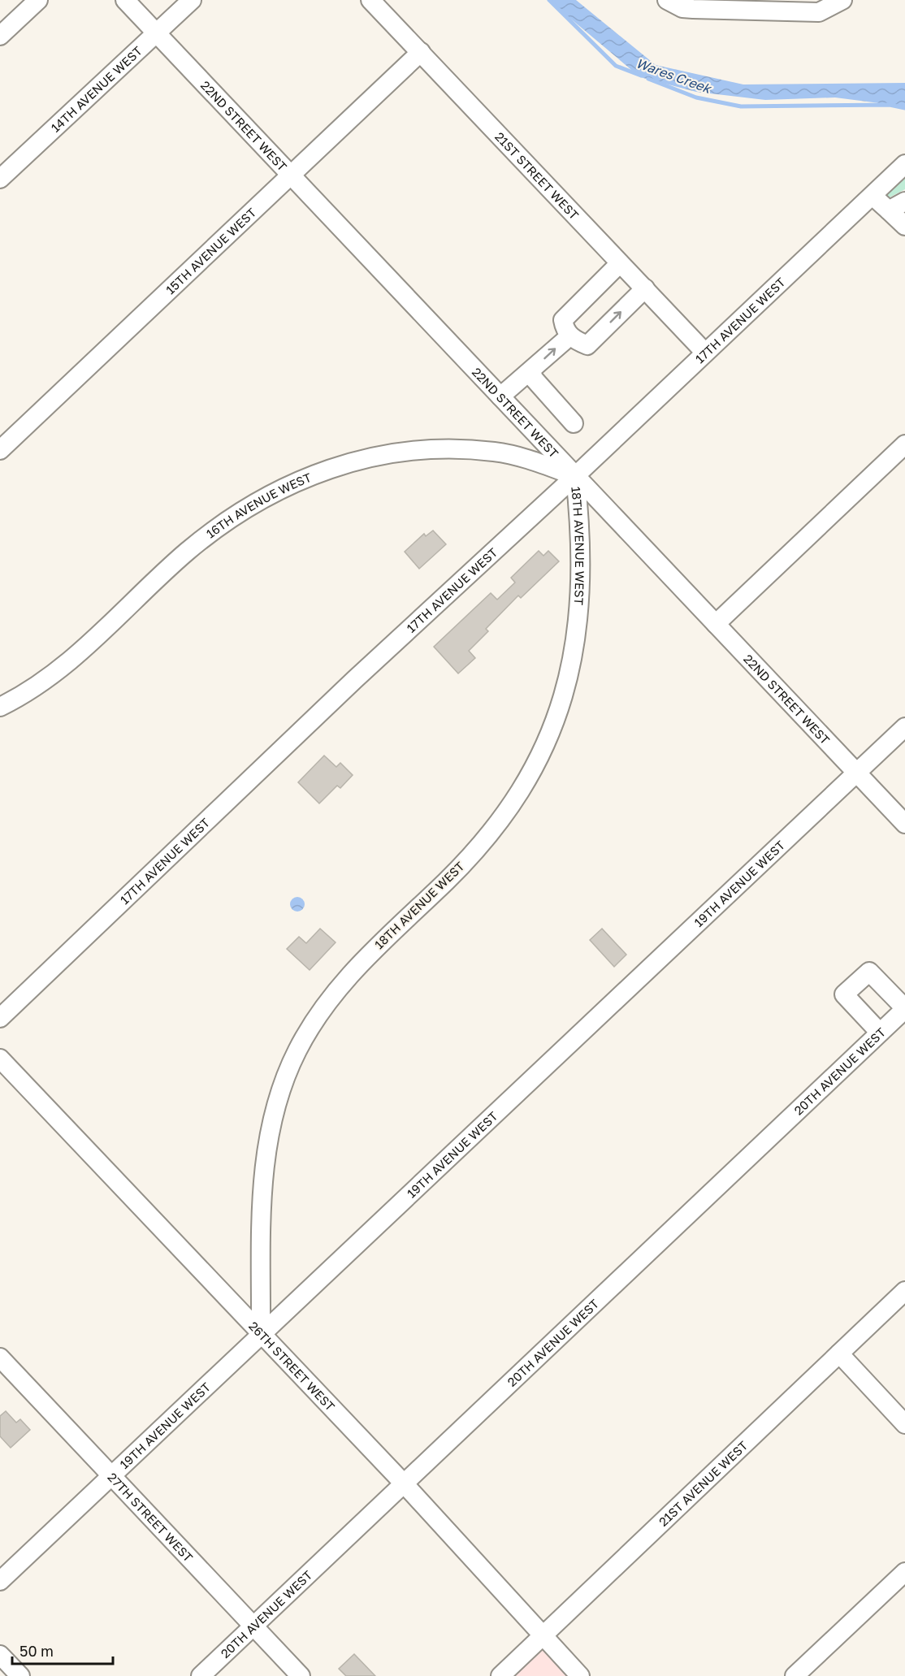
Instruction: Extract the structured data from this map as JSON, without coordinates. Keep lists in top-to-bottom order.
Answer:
{
  "streets": {
    "street": [
      "14TH AVENUE WEST",
      "22ND STREET WEST",
      "21ST STREET WEST",
      "15TH AVENUE WEST",
      "17TH AVENUE WEST",
      "16TH AVENUE WEST",
      "18TH AVENUE WEST",
      "19TH AVENUE WEST",
      "20TH AVENUE WEST",
      "26TH STREET WEST",
      "21ST AVENUE WEST",
      "27TH STREET WEST"
    ]
  },
  "crossings": [
    ["14TH AVENUE WEST", "22ND STREET WEST"],
    ["22ND STREET WEST", "15TH AVENUE WEST"],
    ["22ND STREET WEST", "17TH AVENUE WEST"],
    ["22ND STREET WEST", "16TH AVENUE WEST"],
    ["22ND STREET WEST", "18TH AVENUE WEST"],
    ["22ND STREET WEST", "19TH AVENUE WEST"],
    ["21ST STREET WEST", "15TH AVENUE WEST"],
    ["21ST STREET WEST", "17TH AVENUE WEST"],
    ["17TH AVENUE WEST", "16TH AVENUE WEST"],
    ["17TH AVENUE WEST", "18TH AVENUE WEST"],
    ["16TH AVENUE WEST", "18TH AVENUE WEST"],
    ["18TH AVENUE WEST", "19TH AVENUE WEST"],
    ["18TH AVENUE WEST", "26TH STREET WEST"],
    ["19TH AVENUE WEST", "26TH STREET WEST"],
    ["19TH AVENUE WEST", "27TH STREET WEST"],
    ["20TH AVENUE WEST", "26TH STREET WEST"],
    ["20TH AVENUE WEST", "27TH STREET WEST"],
    ["26TH STREET WEST", "21ST AVENUE WEST"]
  ],
  "water": ["Wares Creek"],
  "scale_bar": "50 m"
}
